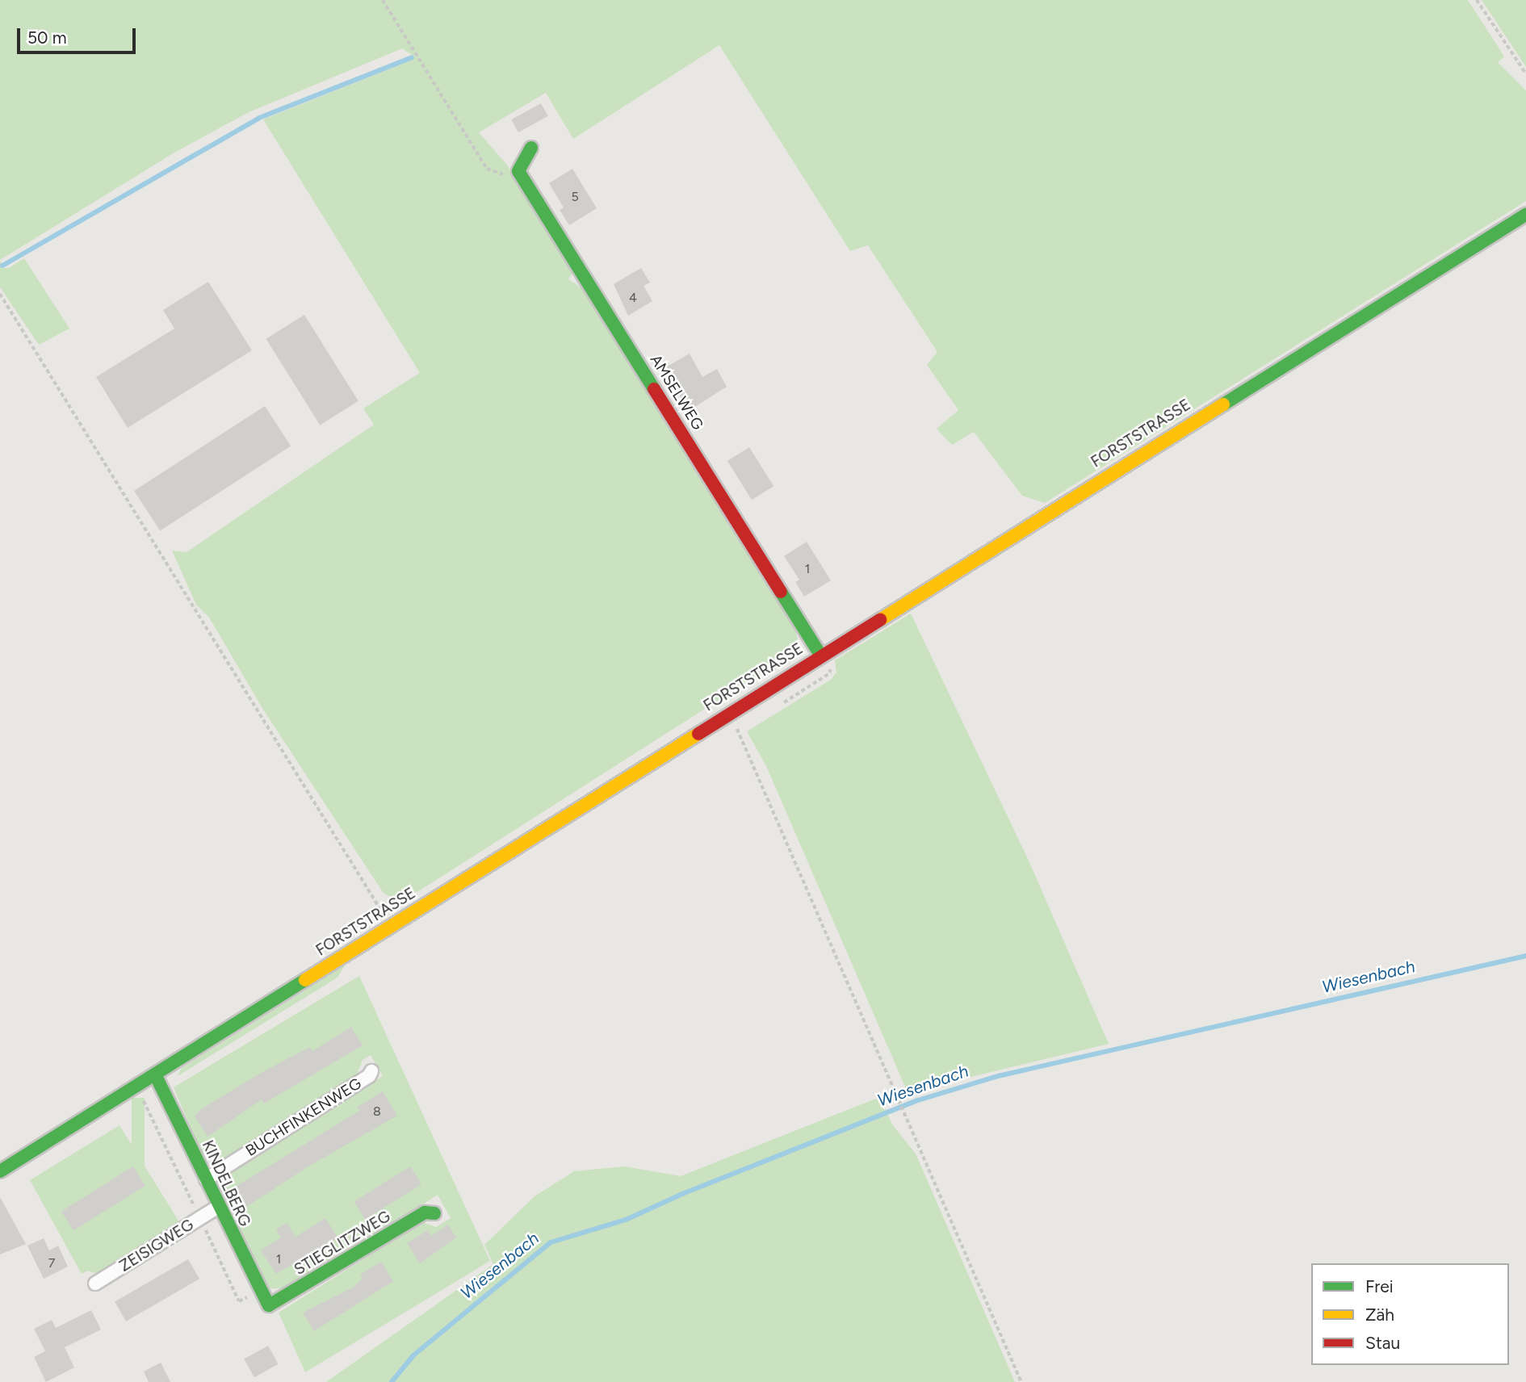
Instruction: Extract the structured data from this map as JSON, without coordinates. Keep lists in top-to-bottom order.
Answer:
{
  "streets": {
    "street": [
      "AMSELWEG",
      "FORSTSTRASSE",
      "BUCHFINKENWEG",
      "KINDELBERG",
      "STIEGLITZWEG",
      "ZEISIGWEG"
    ]
  },
  "crossings": [
    ["AMSELWEG", "FORSTSTRASSE"],
    ["FORSTSTRASSE", "KINDELBERG"],
    ["BUCHFINKENWEG", "KINDELBERG"],
    ["KINDELBERG", "STIEGLITZWEG"],
    ["KINDELBERG", "ZEISIGWEG"]
  ],
  "water": ["Wiesenbach"],
  "house_numbers": [
    "5",
    "4",
    "1",
    "8",
    "1",
    "7"
  ],
  "legend": ["Frei", "Zäh", "Stau"],
  "scale_bar": "50 m"
}
